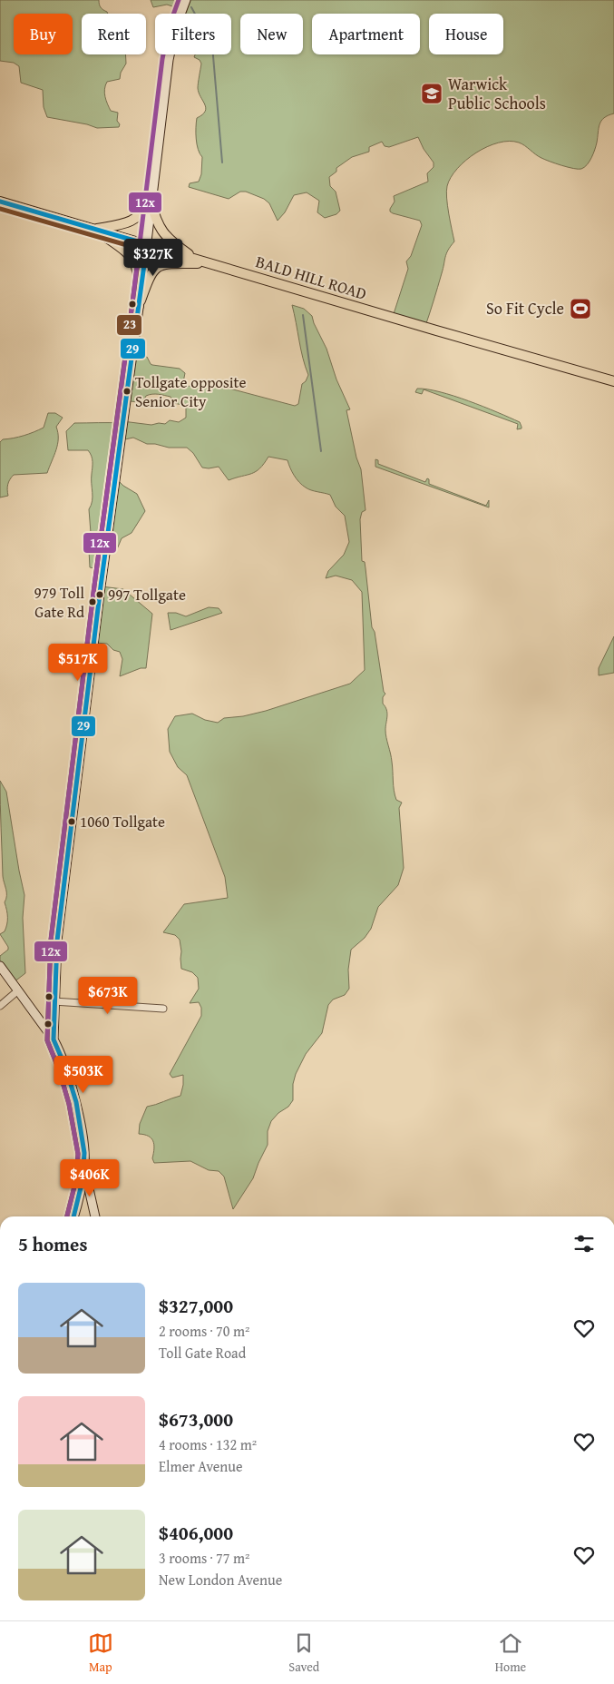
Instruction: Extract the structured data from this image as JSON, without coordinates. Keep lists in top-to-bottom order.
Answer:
{
  "streets": {
    "main road": ["BALD HILL ROAD"]
  },
  "places": {
    "school or university": ["Warwick Public Schools"],
    "sports": ["So Fit Cycle"],
    "other": [
      "Tollgate opposite Senior City",
      "997 Tollgate",
      "979 Toll Gate Rd",
      "1060 Tollgate"
    ]
  },
  "lines": ["transit line 12x", "transit line 29", "transit line 23"],
  "page": {
    "chip": [
      "Buy",
      "Rent",
      "Filters",
      "New",
      "Apartment",
      "House"
    ],
    "price": [
      "$327K",
      "$517K",
      "$673K",
      "$503K",
      "$406K"
    ],
    "heading": "5 homes",
    "list": [
      {
        "name": "$327,000",
        "note": "2 rooms · 70 m² · Toll Gate Road"
      },
      {
        "name": "$673,000",
        "note": "4 rooms · 132 m² · Elmer Avenue"
      },
      {
        "name": "$406,000",
        "note": "3 rooms · 77 m² · New London Avenue"
      }
    ],
    "tabs": ["Map", "Saved", "Home"]
  }
}
